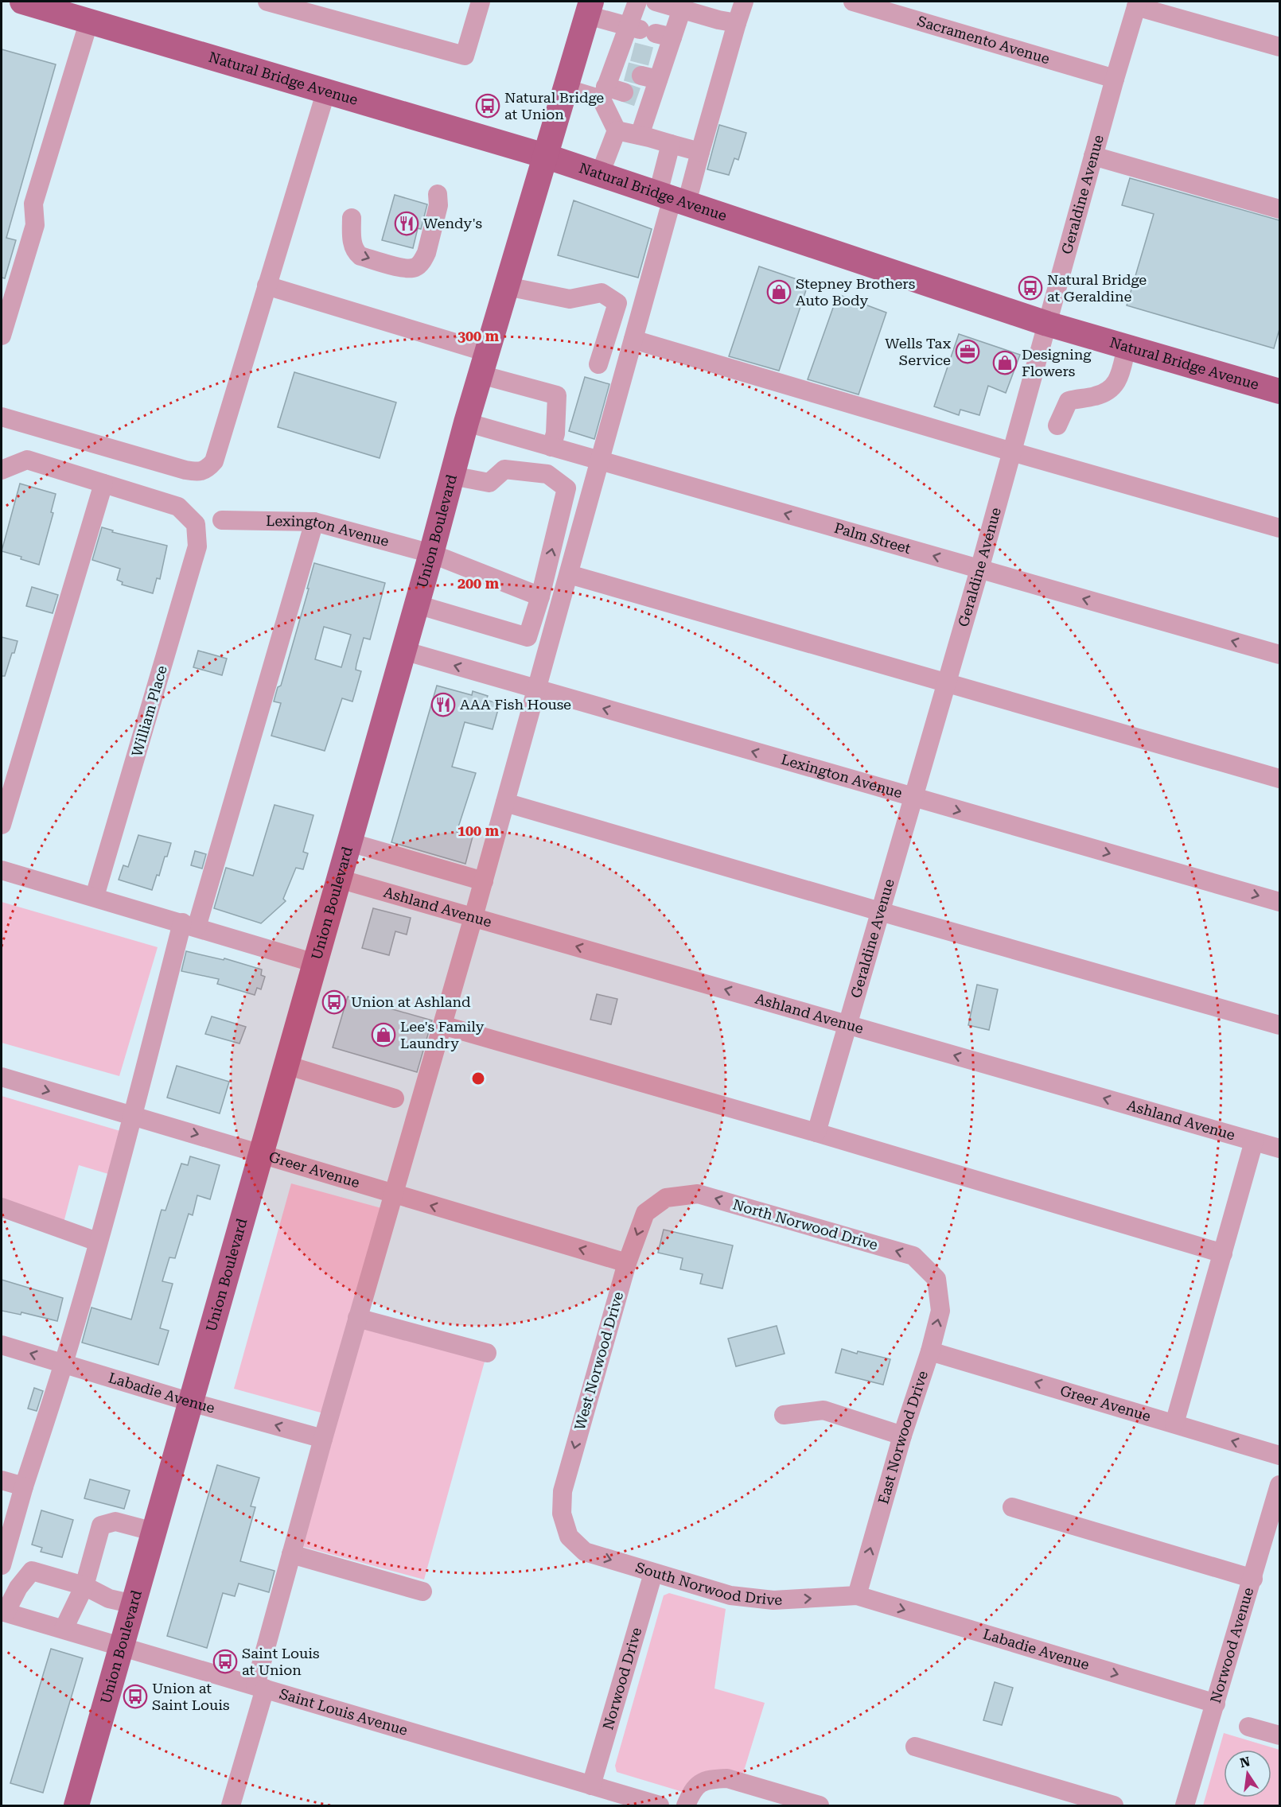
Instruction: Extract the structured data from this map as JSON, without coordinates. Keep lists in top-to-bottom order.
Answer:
{
  "streets": {
    "main road": ["Natural Bridge Avenue", "Union Boulevard"],
    "street": [
      "Sacramento Avenue",
      "Geraldine Avenue",
      "Lexington Avenue",
      "Palm Street",
      "William Place",
      "Ashland Avenue",
      "Greer Avenue",
      "North Norwood Drive",
      "West Norwood Drive",
      "Labadie Avenue",
      "East Norwood Drive",
      "South Norwood Drive",
      "Norwood Avenue",
      "Norwood Drive",
      "Saint Louis Avenue"
    ]
  },
  "crossings": [
    ["Sacramento Avenue", "Geraldine Avenue"],
    ["Natural Bridge Avenue", "Geraldine Avenue"],
    ["Natural Bridge Avenue", "Union Boulevard"],
    ["Geraldine Avenue", "Lexington Avenue"],
    ["Geraldine Avenue", "Palm Street"],
    ["Geraldine Avenue", "Ashland Avenue"],
    ["Union Boulevard", "Lexington Avenue"],
    ["Union Boulevard", "Palm Street"],
    ["Union Boulevard", "Ashland Avenue"],
    ["Union Boulevard", "Greer Avenue"],
    ["Union Boulevard", "Labadie Avenue"],
    ["Union Boulevard", "Saint Louis Avenue"],
    ["Greer Avenue", "West Norwood Drive"],
    ["Greer Avenue", "East Norwood Drive"],
    ["North Norwood Drive", "West Norwood Drive"],
    ["North Norwood Drive", "East Norwood Drive"],
    ["West Norwood Drive", "South Norwood Drive"],
    ["Labadie Avenue", "East Norwood Drive"],
    ["Labadie Avenue", "South Norwood Drive"],
    ["Labadie Avenue", "Norwood Avenue"],
    ["East Norwood Drive", "South Norwood Drive"],
    ["South Norwood Drive", "Norwood Drive"],
    ["Norwood Drive", "Saint Louis Avenue"]
  ],
  "one_way": ["West Norwood Drive", "East Norwood Drive", "South Norwood Drive"],
  "places": {
    "bus stop": [
      "Natural Bridge at Union",
      "Natural Bridge at Geraldine",
      "Union at Ashland",
      "Saint Louis at Union",
      "Union at Saint Louis"
    ],
    "restaurant": ["Wendy's", "AAA Fish House"],
    "shop": ["Stepney Brothers Auto Body", "Designing Flowers", "Lee's Family Laundry"],
    "office": ["Wells Tax Service"]
  },
  "north": "top",
  "rings": ["300 m", "200 m", "100 m"]
}
